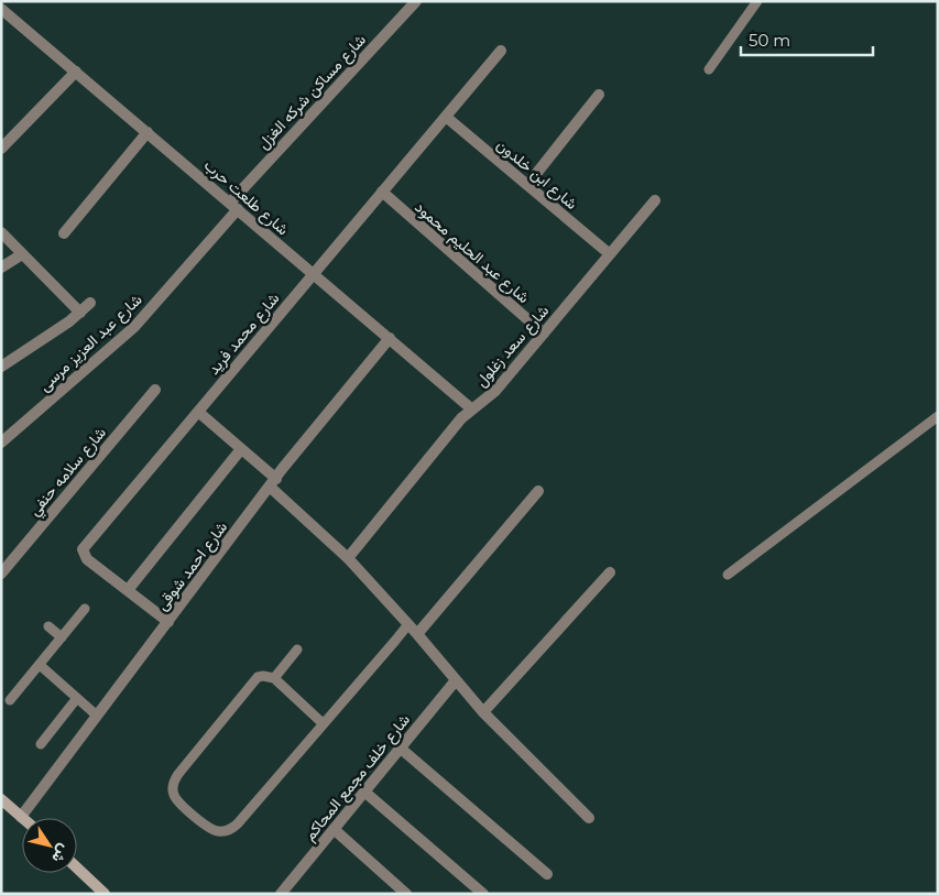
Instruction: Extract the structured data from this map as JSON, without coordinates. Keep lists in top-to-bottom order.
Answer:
{
  "streets": {
    "street": [
      "شارع مساكن شركه الغزل",
      "شارع ابن خلدون",
      "شارع طلعت حرب",
      "شارع عبد الحليم محمود",
      "شارع محمد فريد",
      "شارع عبد العزيز مرسى",
      "شارع سعد زغلول",
      "شارع سلامه حنفي",
      "شارع احمد شوقى",
      "شارع خلف مجمع المحاكم"
    ]
  },
  "crossings": [
    ["شارع مساكن شركه الغزل", "شارع طلعت حرب"],
    ["شارع مساكن شركه الغزل", "شارع عبد العزيز مرسى"],
    ["شارع ابن خلدون", "شارع محمد فريد"],
    ["شارع ابن خلدون", "شارع سعد زغلول"],
    ["شارع طلعت حرب", "شارع محمد فريد"],
    ["شارع طلعت حرب", "شارع عبد العزيز مرسى"],
    ["شارع طلعت حرب", "شارع سعد زغلول"],
    ["شارع طلعت حرب", "شارع احمد شوقى"],
    ["شارع عبد الحليم محمود", "شارع محمد فريد"],
    ["شارع عبد الحليم محمود", "شارع سعد زغلول"],
    ["شارع محمد فريد", "شارع احمد شوقى"]
  ],
  "scale_bar": "50 m",
  "north": "bottom right"
}
